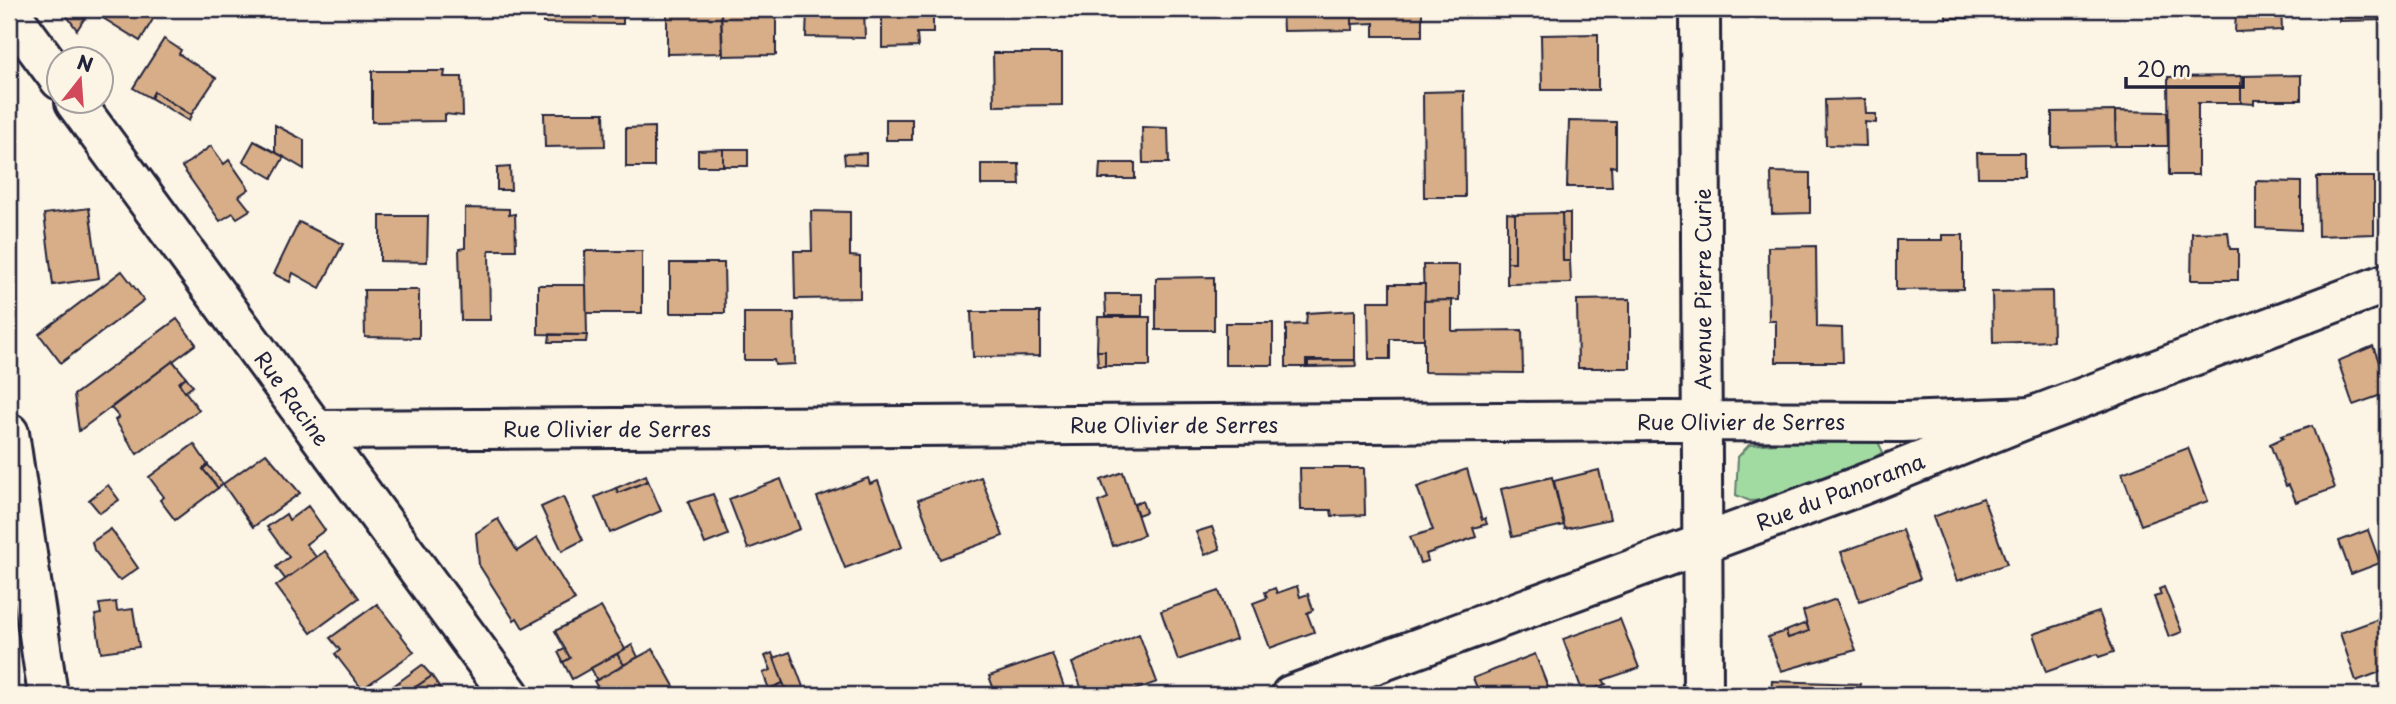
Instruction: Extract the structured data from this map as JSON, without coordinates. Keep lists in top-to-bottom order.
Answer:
{
  "streets": {
    "street": [
      "Avenue Pierre Curie",
      "Rue Racine",
      "Rue Olivier de Serres",
      "Rue du Panorama"
    ]
  },
  "crossings": [
    ["Avenue Pierre Curie", "Rue Olivier de Serres"],
    ["Avenue Pierre Curie", "Rue du Panorama"],
    ["Rue Racine", "Rue Olivier de Serres"],
    ["Rue Olivier de Serres", "Rue du Panorama"]
  ],
  "scale_bar": "20 m",
  "north": "top"
}
